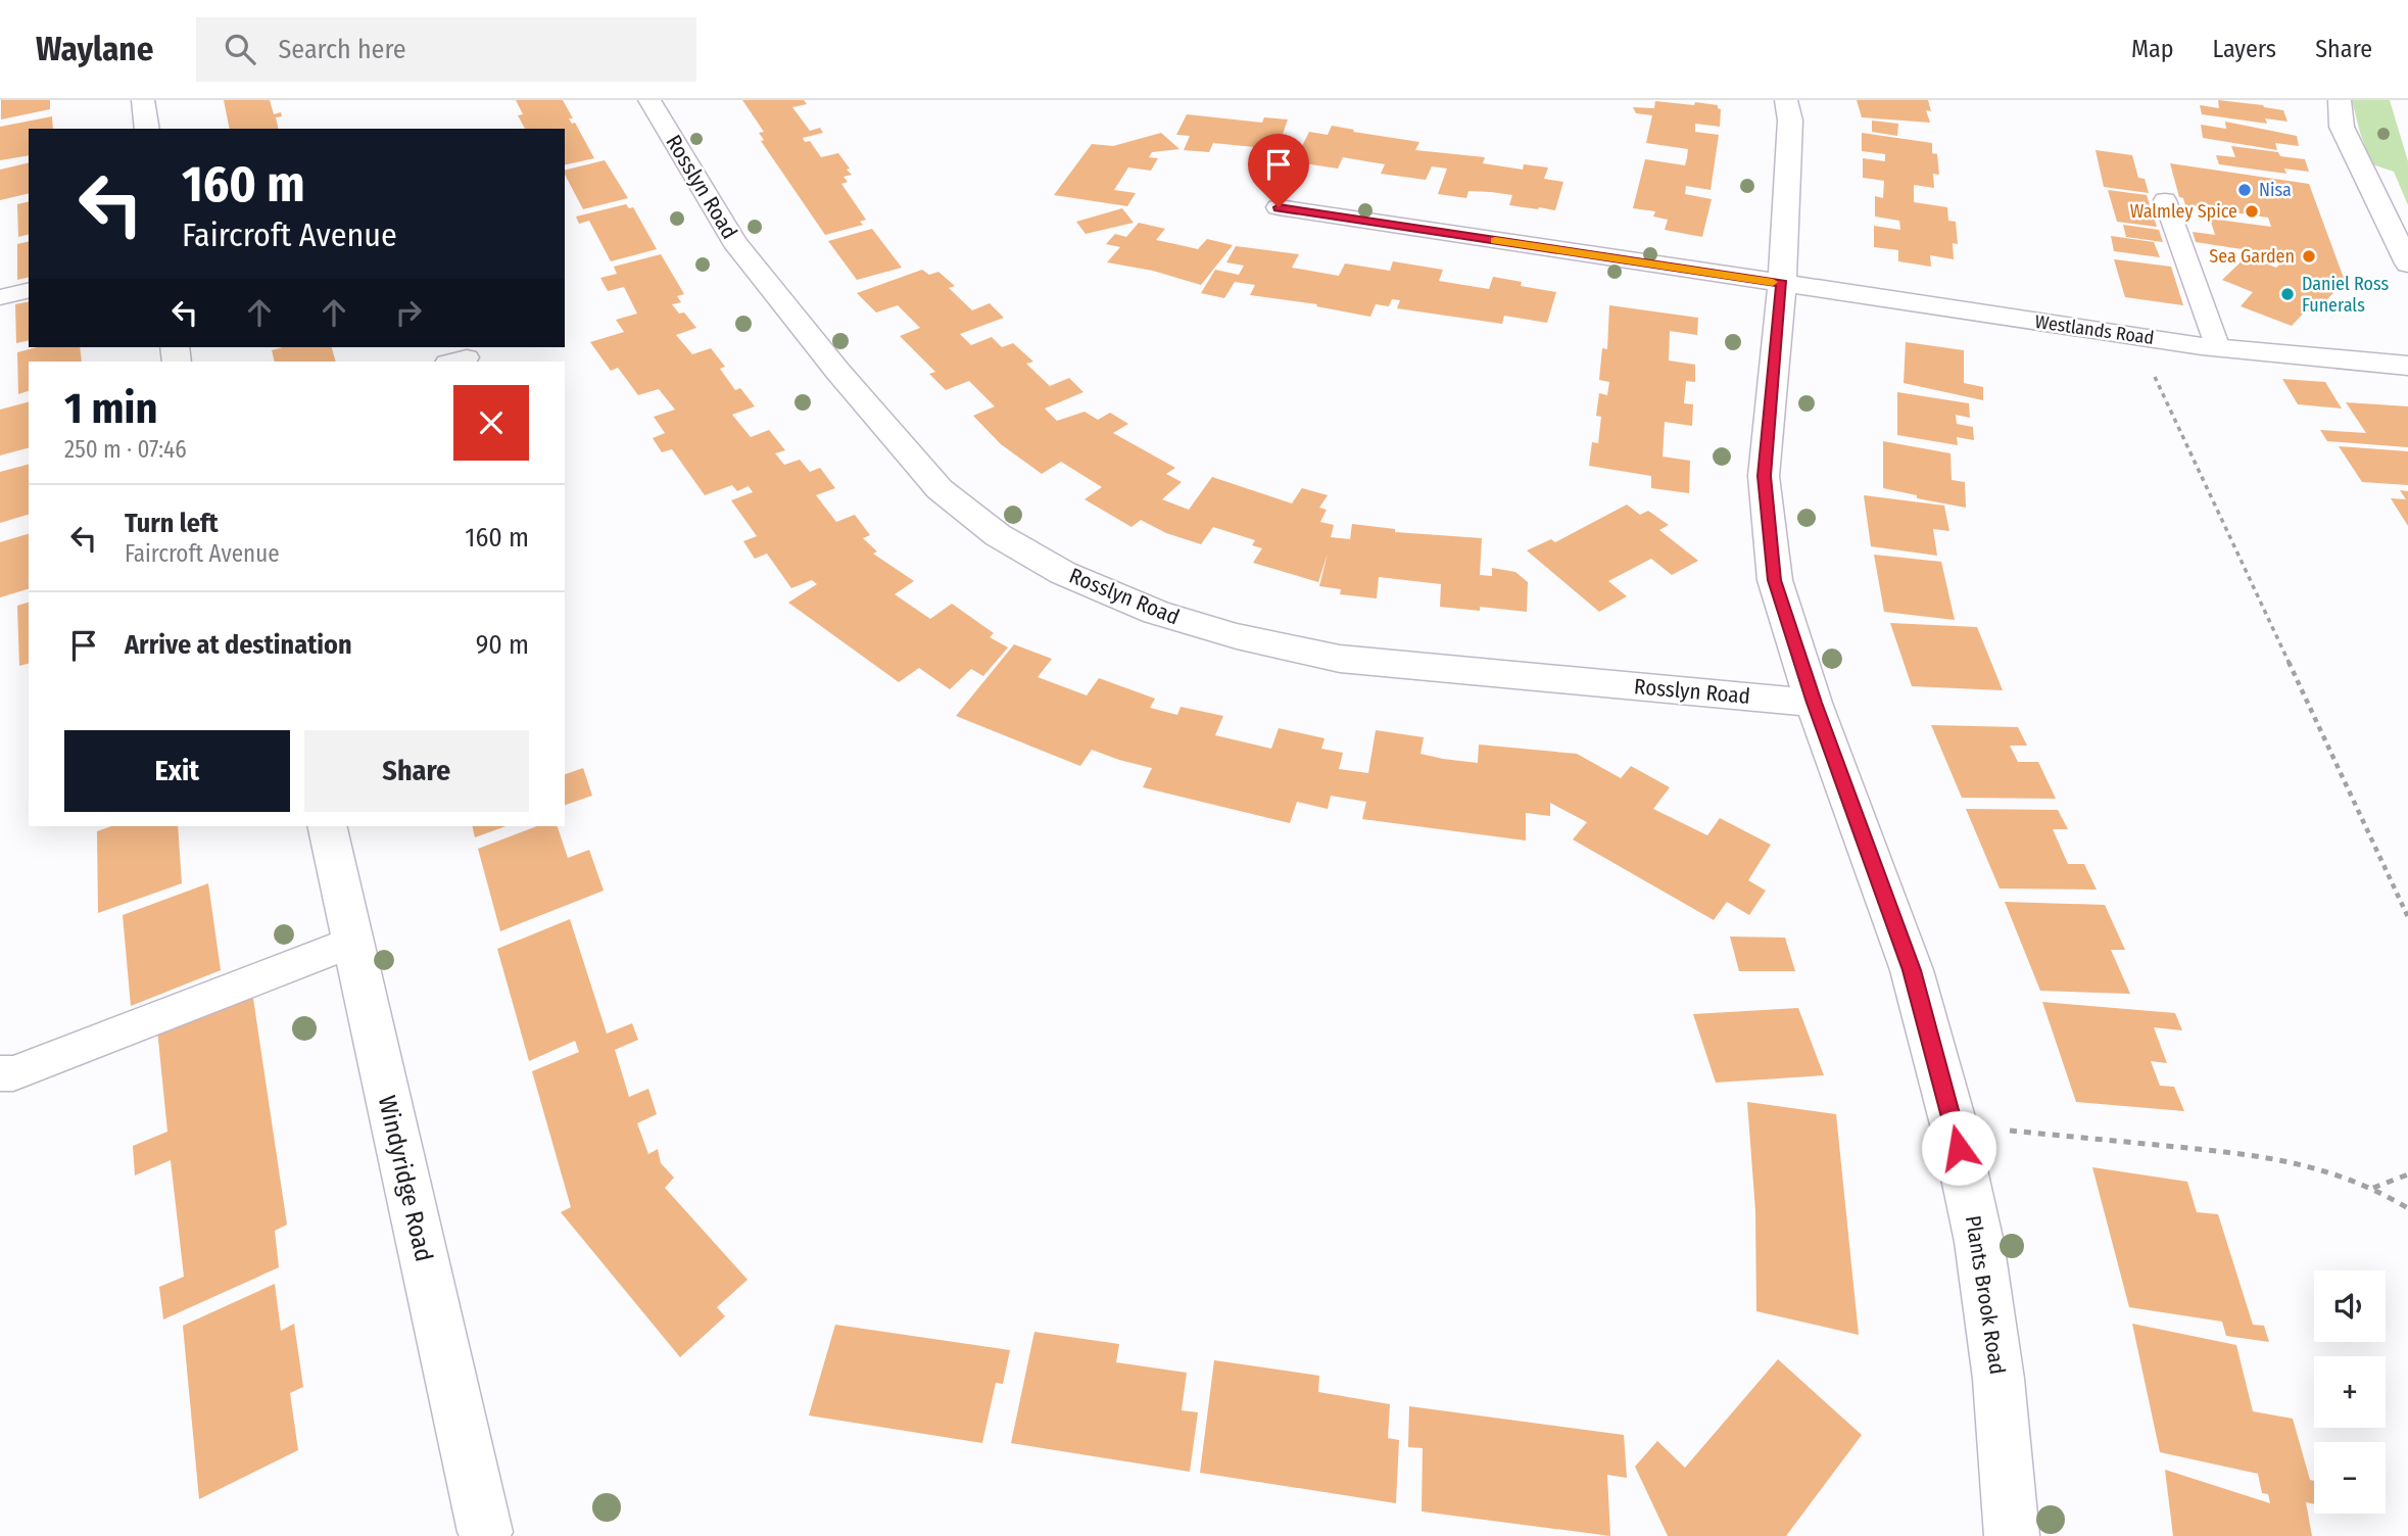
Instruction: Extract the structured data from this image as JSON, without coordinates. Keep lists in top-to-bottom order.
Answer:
{
  "streets": {
    "street": [
      "Rosslyn Road",
      "Westlands Road",
      "Windyridge Road",
      "Plants Brook Road"
    ]
  },
  "crossings": [
    ["Rosslyn Road", "Plants Brook Road"],
    ["Westlands Road", "Plants Brook Road"]
  ],
  "places": [
    "Nisa",
    "Walmley Spice",
    "Sea Garden",
    "Daniel Ross Funerals"
  ],
  "page": {
    "header": "Waylane",
    "search": "Search here",
    "nav": ["Map", "Layers", "Share"],
    "turn": ["160 m", "Faircroft Avenue"],
    "heading": ["1 min", "250 m · 07:46"],
    "list": [
      {
        "name": "Turn left",
        "note": "Faircroft Avenue",
        "value": "160 m"
      },
      {
        "name": "Arrive at destination",
        "value": "90 m"
      }
    ],
    "buttons": ["Exit", "Share"],
    "map_buttons": ["+", "−"]
  }
}
